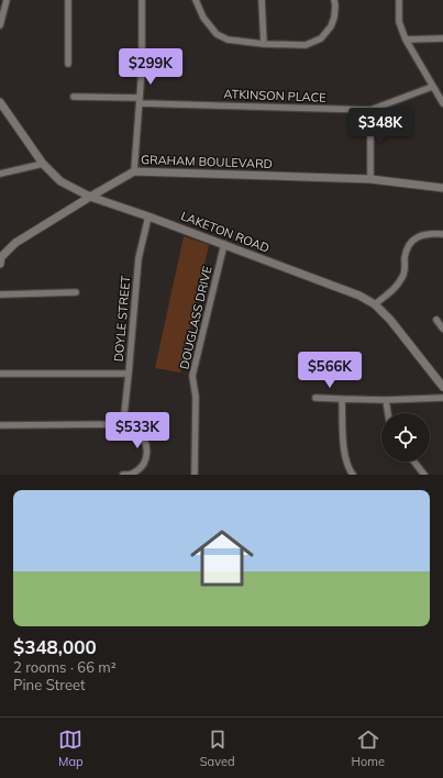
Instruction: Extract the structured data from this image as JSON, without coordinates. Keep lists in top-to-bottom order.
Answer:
{
  "streets": {
    "street": [
      "ATKINSON PLACE",
      "GRAHAM BOULEVARD",
      "LAKETON ROAD",
      "DOUGLASS DRIVE",
      "DOYLE STREET"
    ]
  },
  "crossings": [
    ["GRAHAM BOULEVARD", "LAKETON ROAD"],
    ["LAKETON ROAD", "DOUGLASS DRIVE"],
    ["LAKETON ROAD", "DOYLE STREET"]
  ],
  "page": {
    "price": [
      "$299K",
      "$348K",
      "$566K",
      "$533K"
    ],
    "list": [
      {
        "name": "$348,000",
        "note": "2 rooms · 66 m² · Pine Street"
      }
    ],
    "tabs": ["Map", "Saved", "Home"]
  }
}
